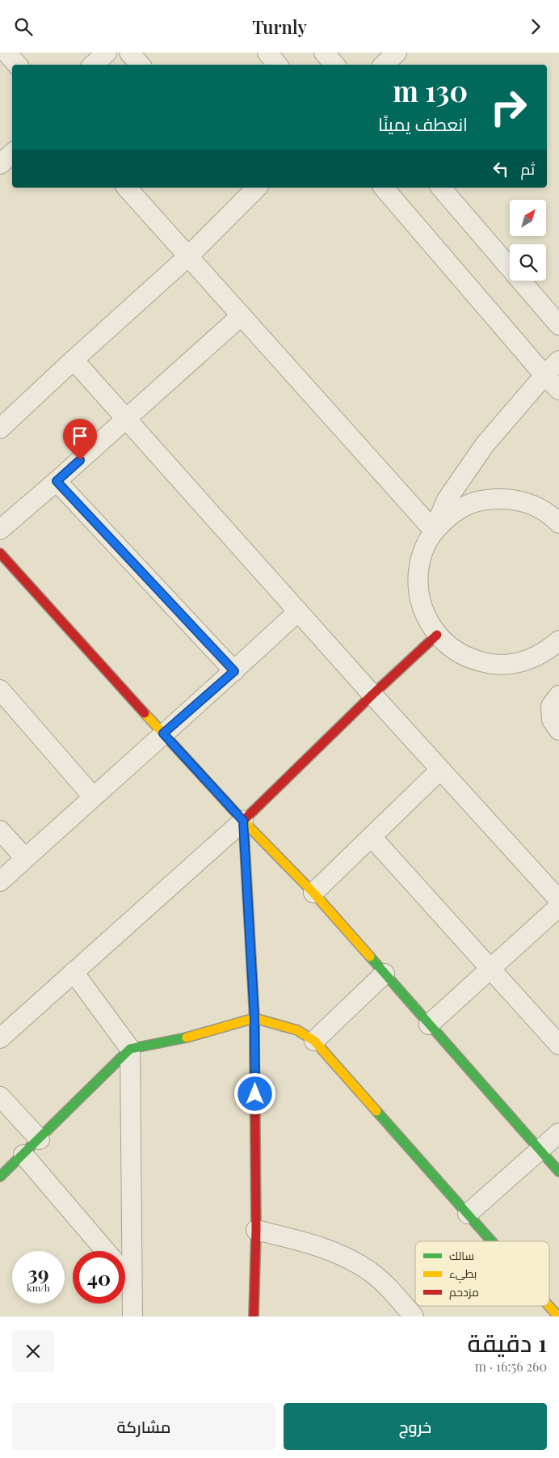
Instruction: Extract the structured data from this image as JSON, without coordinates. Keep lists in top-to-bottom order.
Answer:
{
  "legend": ["سالك", "بطيء", "مزدحم"],
  "north": "top right",
  "page": {
    "header": "Turnly",
    "turn": ["130 m", "انعطف يمينًا"],
    "then": "ثم",
    "speed": "39 km/h",
    "limit": "40",
    "heading": ["1 دقيقة", "260 m · 16:56"],
    "buttons": ["خروج", "مشاركة"]
  }
}
